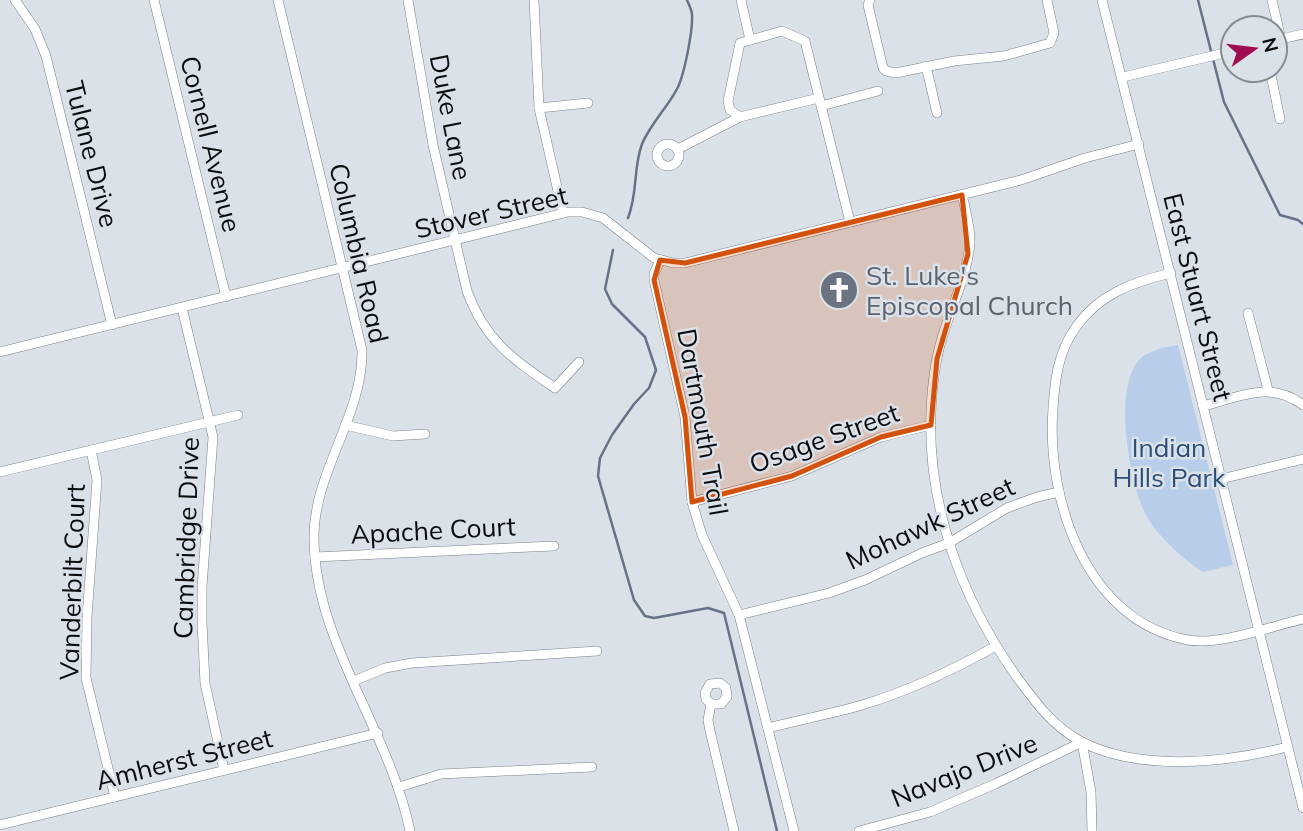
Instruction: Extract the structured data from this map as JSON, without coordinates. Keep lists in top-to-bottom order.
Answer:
{
  "streets": {
    "street": [
      "Duke Lane",
      "Cornell Avenue",
      "Tulane Drive",
      "Stover Street",
      "Columbia Road",
      "East Stuart Street",
      "Dartmouth Trail",
      "Osage Street",
      "Mohawk Street",
      "Apache Court",
      "Cambridge Drive",
      "Vanderbilt Court",
      "Amherst Street",
      "Navajo Drive"
    ]
  },
  "crossings": [
    ["Duke Lane", "Stover Street"],
    ["Cornell Avenue", "Stover Street"],
    ["Tulane Drive", "Stover Street"],
    ["Stover Street", "Columbia Road"],
    ["Stover Street", "Dartmouth Trail"],
    ["Stover Street", "Cambridge Drive"],
    ["Columbia Road", "Apache Court"],
    ["Columbia Road", "Amherst Street"],
    ["Dartmouth Trail", "Osage Street"],
    ["Dartmouth Trail", "Mohawk Street"],
    ["Cambridge Drive", "Amherst Street"],
    ["Vanderbilt Court", "Amherst Street"]
  ],
  "parks": ["Indian Hills Park"],
  "places": {
    "church": ["St. Luke's Episcopal Church"]
  },
  "north": "right"
}
